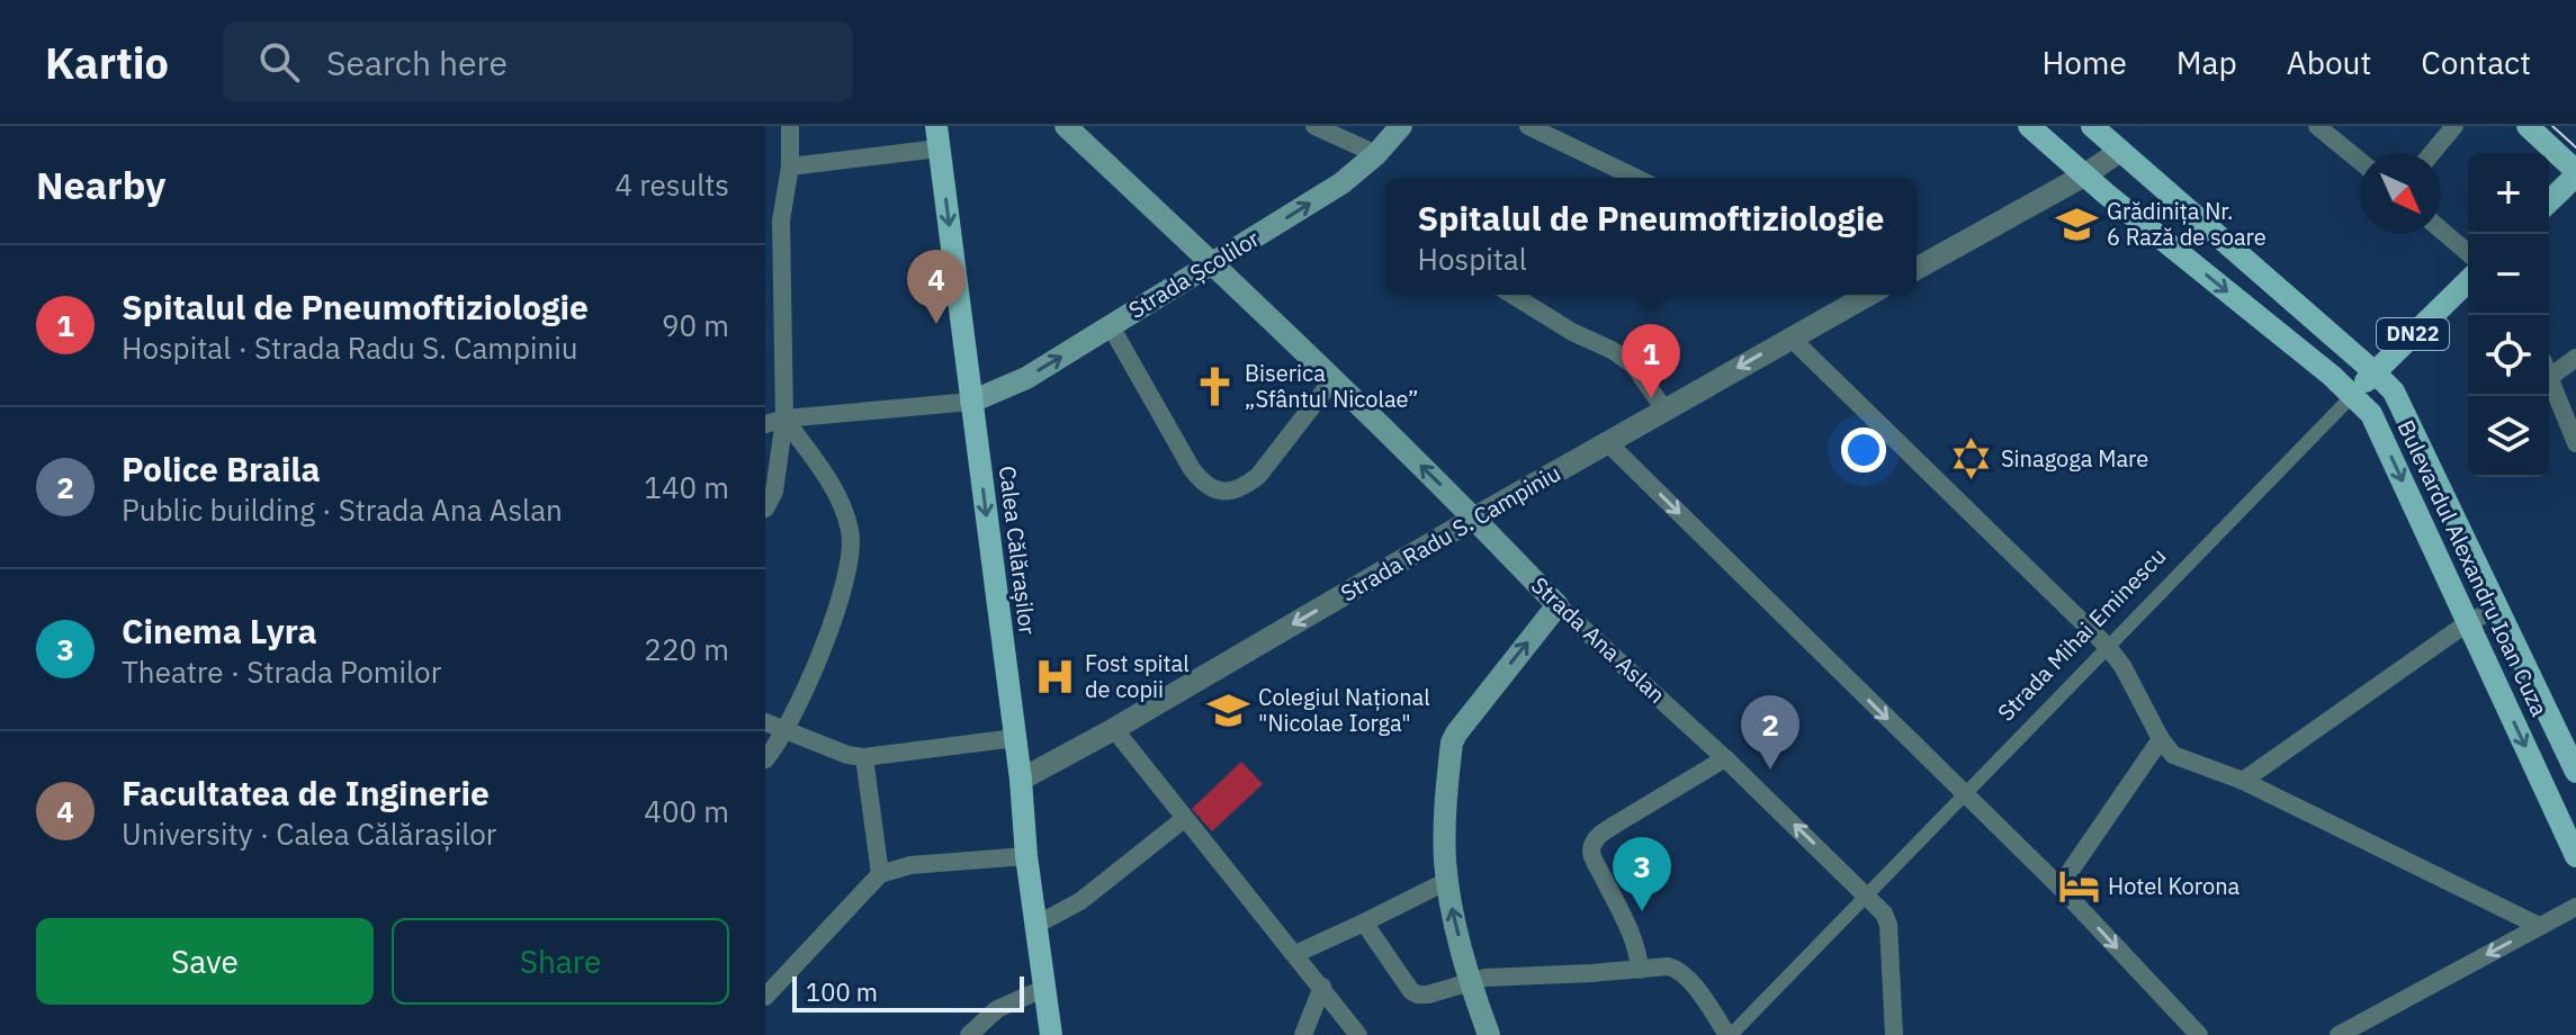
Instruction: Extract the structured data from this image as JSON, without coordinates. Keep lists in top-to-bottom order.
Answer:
{
  "streets": {
    "main road": [
      "Strada Școlilor",
      "DN22",
      "Calea Călărașilor",
      "Bulevardul Alexandru Ioan Cuza",
      "Strada Mihai Eminescu",
      "Strada Ana Aslan"
    ],
    "street": ["Strada Radu S. Campiniu"]
  },
  "crossings": [
    ["Strada Școlilor", "Calea Călărașilor"],
    ["Strada Școlilor", "Strada Ana Aslan"],
    ["Strada Radu S. Campiniu", "Calea Călărașilor"],
    ["Strada Radu S. Campiniu", "Strada Ana Aslan"],
    ["Bulevardul Alexandru Ioan Cuza", "Strada Mihai Eminescu"],
    ["Strada Mihai Eminescu", "Strada Ana Aslan"]
  ],
  "one_way": ["Strada Școlilor", "Strada Radu S. Campiniu", "Calea Călărașilor"],
  "places": {
    "school or university": ["Grădinița Nr. 6 Rază de soare", "Colegiul Național \"Nicolae Iorga\""],
    "church": ["Biserica „Sfântul Nicolae”"],
    "synagogue": ["Sinagoga Mare"],
    "hospital": ["Fost spital de copii"],
    "hotel": ["Hotel Korona"]
  },
  "scale_bar": "100 m",
  "north": "bottom right",
  "page": {
    "header": "Kartio",
    "search": "Search here",
    "nav": [
      "Home",
      "Map",
      "About",
      "Contact"
    ],
    "heading": ["Nearby", "4 results"],
    "map_buttons": ["+", "−"],
    "popup": ["Spitalul de Pneumoftiziologie", "Hospital"],
    "list": [
      {
        "mark": "1",
        "name": "Spitalul de Pneumoftiziologie",
        "note": "Hospital · Strada Radu S. Campiniu",
        "value": "90 m"
      },
      {
        "mark": "2",
        "name": "Police Braila",
        "note": "Public building · Strada Ana Aslan",
        "value": "140 m"
      },
      {
        "mark": "3",
        "name": "Cinema Lyra",
        "note": "Theatre · Strada Pomilor",
        "value": "220 m"
      },
      {
        "mark": "4",
        "name": "Facultatea de Inginerie",
        "note": "University · Calea Călărașilor",
        "value": "400 m"
      }
    ],
    "pins": [
      "4",
      "1",
      "2",
      "3"
    ],
    "buttons": ["Save", "Share"],
    "scale": "100 m"
  }
}
